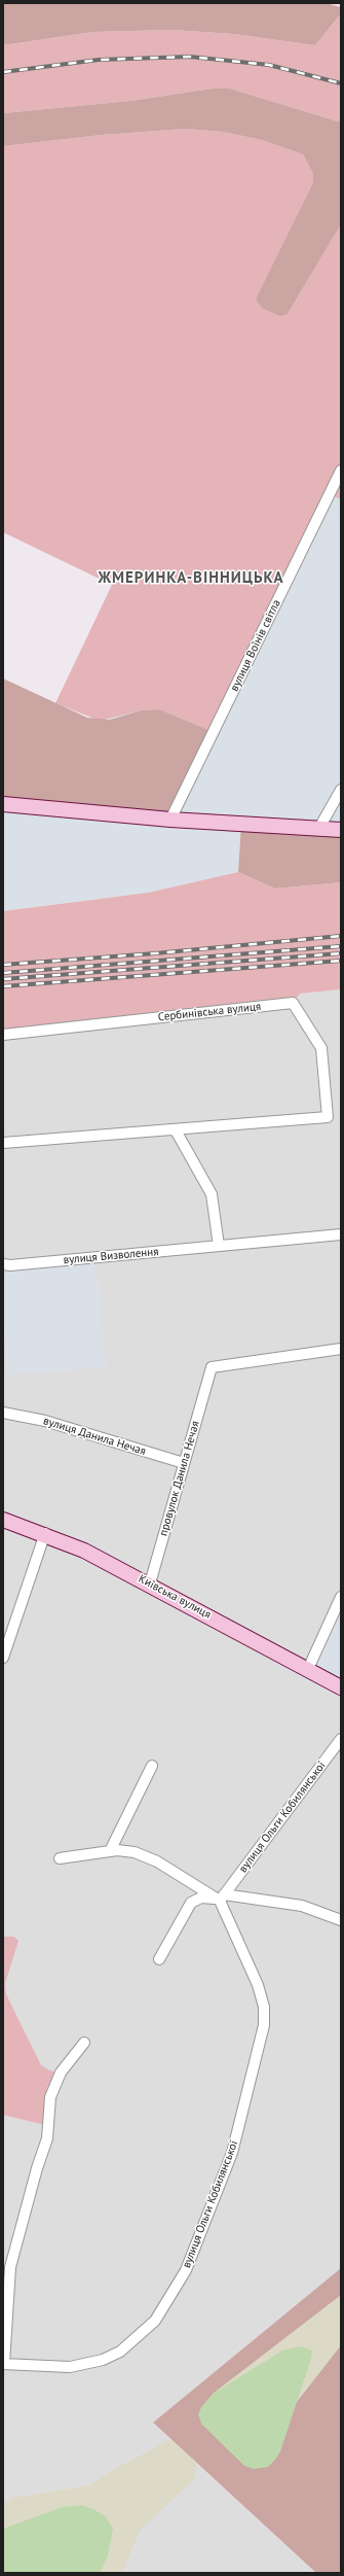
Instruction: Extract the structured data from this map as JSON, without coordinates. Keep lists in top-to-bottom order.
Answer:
{
  "streets": {
    "street": [
      "вулиця Воїнів світла",
      "Сербинівська вулиця",
      "вулиця Визволення",
      "вулиця Данила Нечая",
      "провулок Данила Нечая",
      "Київська вулиця",
      "вулиця Ольги Кобилянської"
    ]
  },
  "crossings": [
    ["вулиця Данила Нечая", "провулок Данила Нечая"],
    ["провулок Данила Нечая", "Київська вулиця"]
  ],
  "districts": ["ЖМЕРИНКА-ВІННИЦЬКА"]
}
